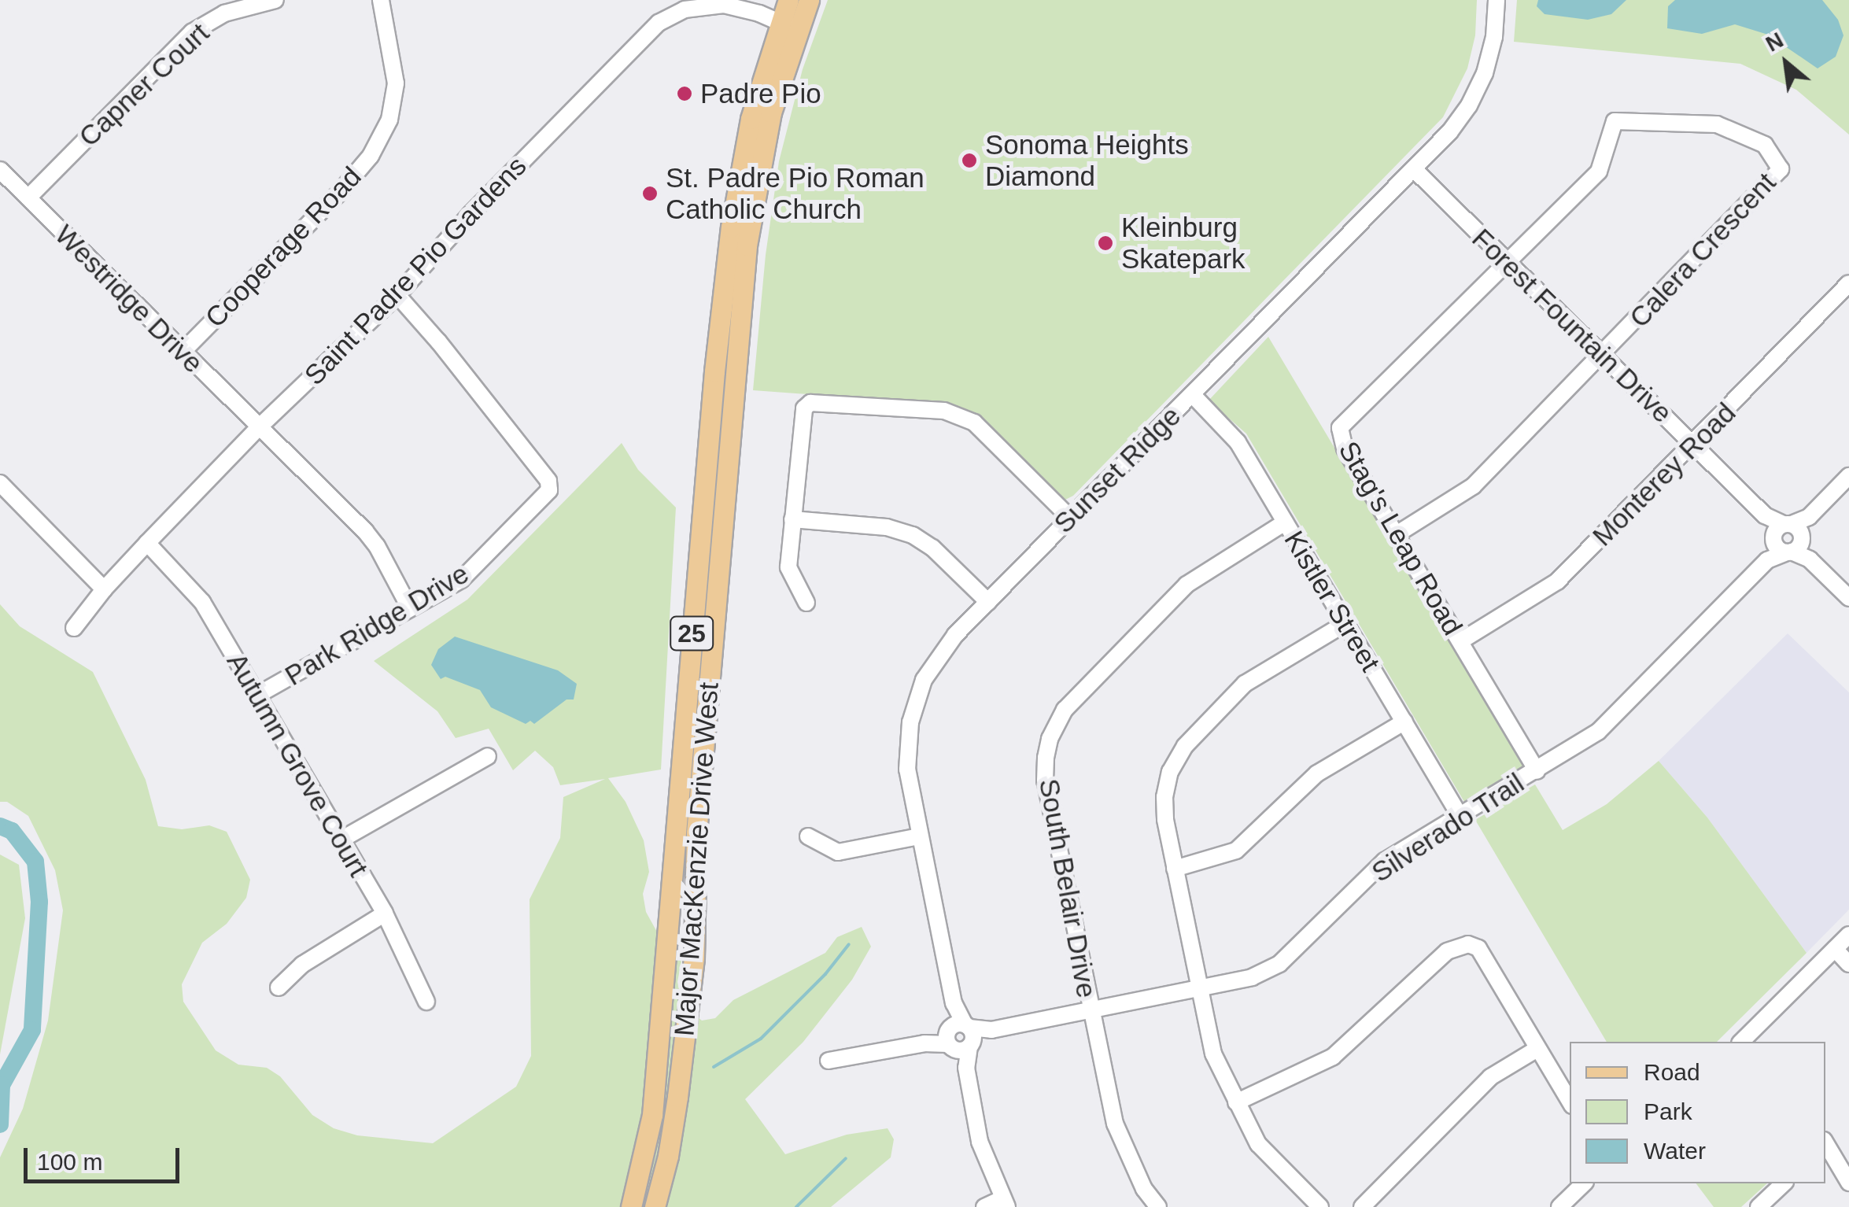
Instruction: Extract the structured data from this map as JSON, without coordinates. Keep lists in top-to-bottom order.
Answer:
{
  "streets": {
    "main road": ["25", "Major MacKenzie Drive West"],
    "street": [
      "Capner Court",
      "Cooperage Road",
      "Calera Crescent",
      "Saint Padre Pio Gardens",
      "Westridge Drive",
      "Forest Fountain Drive",
      "Sunset Ridge",
      "Monterey Road",
      "Stag's Leap Road",
      "Kistler Street",
      "Park Ridge Drive",
      "Autumn Grove Court",
      "Silverado Trail",
      "South Belair Drive"
    ]
  },
  "crossings": [
    ["Capner Court", "Westridge Drive"],
    ["Cooperage Road", "Westridge Drive"],
    ["Calera Crescent", "Forest Fountain Drive"],
    ["Calera Crescent", "Stag's Leap Road"],
    ["Saint Padre Pio Gardens", "Westridge Drive"],
    ["Saint Padre Pio Gardens", "Park Ridge Drive"],
    ["Saint Padre Pio Gardens", "Autumn Grove Court"],
    ["Saint Padre Pio Gardens", "Major MacKenzie Drive West"],
    ["Westridge Drive", "Park Ridge Drive"],
    ["Forest Fountain Drive", "Sunset Ridge"],
    ["Forest Fountain Drive", "Monterey Road"],
    ["Forest Fountain Drive", "Stag's Leap Road"],
    ["Forest Fountain Drive", "Silverado Trail"],
    ["Sunset Ridge", "Kistler Street"],
    ["Sunset Ridge", "Silverado Trail"],
    ["Monterey Road", "Stag's Leap Road"],
    ["Stag's Leap Road", "Silverado Trail"],
    ["Kistler Street", "Silverado Trail"],
    ["Kistler Street", "South Belair Drive"],
    ["Park Ridge Drive", "Autumn Grove Court"],
    ["Silverado Trail", "South Belair Drive"]
  ],
  "places": [
    "Padre Pio",
    "Sonoma Heights Diamond",
    "St. Padre Pio Roman Catholic Church",
    "Kleinburg Skatepark"
  ],
  "legend": ["Road", "Park", "Water"],
  "scale_bar": "100 m",
  "north": "top left"
}
